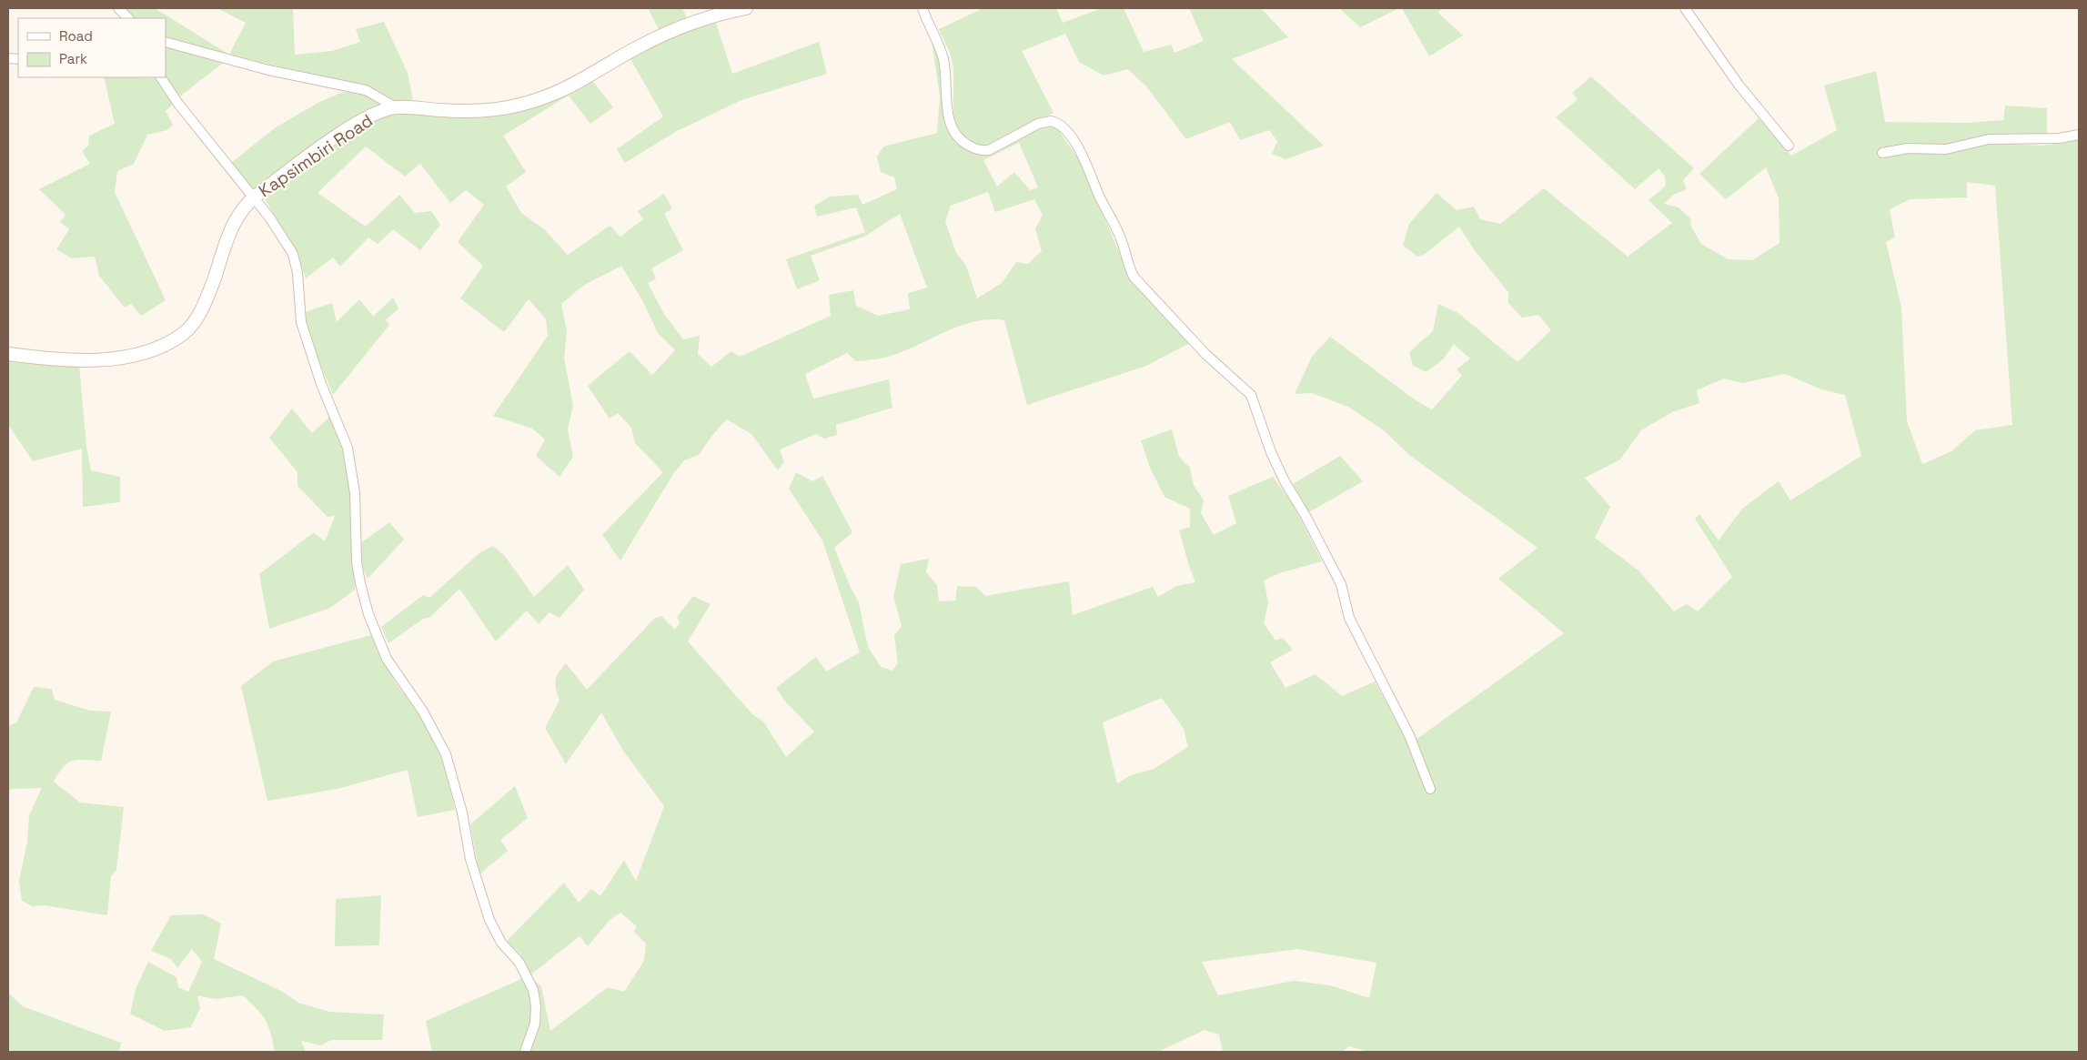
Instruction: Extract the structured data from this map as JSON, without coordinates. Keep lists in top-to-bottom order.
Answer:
{
  "streets": {
    "street": ["Kapsimbiri Road"]
  },
  "legend": ["Road", "Park"]
}
